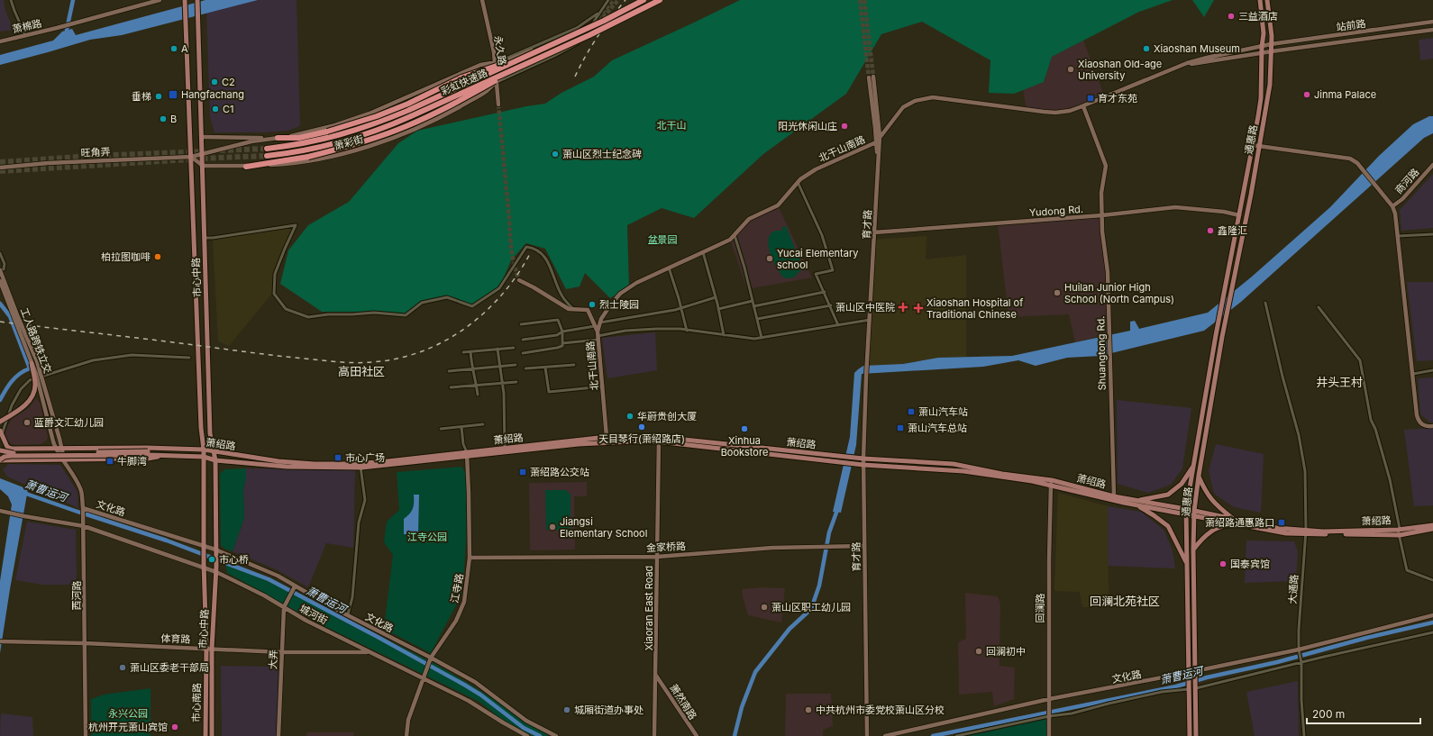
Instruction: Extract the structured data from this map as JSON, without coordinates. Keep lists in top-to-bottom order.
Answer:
{
  "streets": {
    "highway": ["彩虹快速路"],
    "main road": [
      "通惠路",
      "市心中路",
      "萧绍路",
      "市心南路"
    ],
    "street": [
      "站前路",
      "萧棉路",
      "永久路",
      "萧彩街",
      "北干山南路",
      "旺角弄",
      "商河路",
      "Yudong Rd.",
      "育才路",
      "工人路跨铁立交",
      "Shuangtong Rd.",
      "文化路",
      "金家桥路",
      "江寺路",
      "大通路",
      "西河路",
      "Xiaoran East Road",
      "回澜路",
      "城河街",
      "体育路",
      "大弄",
      "萧然南路"
    ]
  },
  "crossings": [
    ["站前路", "通惠路"],
    ["站前路", "北干山南路"],
    ["永久路", "萧彩街"],
    ["通惠路", "北干山南路"],
    ["通惠路", "Yudong Rd."],
    ["通惠路", "萧绍路"],
    ["通惠路", "文化路"],
    ["萧彩街", "旺角弄"],
    ["萧彩街", "市心中路"],
    ["北干山南路", "育才路"],
    ["北干山南路", "Shuangtong Rd."],
    ["北干山南路", "萧绍路"],
    ["旺角弄", "市心中路"],
    ["Yudong Rd.", "育才路"],
    ["Yudong Rd.", "Shuangtong Rd."],
    ["育才路", "萧绍路"],
    ["育才路", "金家桥路"],
    ["市心中路", "萧绍路"],
    ["市心中路", "文化路"],
    ["市心中路", "城河街"],
    ["市心中路", "体育路"],
    ["市心中路", "市心南路"],
    ["工人路跨铁立交", "西河路"],
    ["Shuangtong Rd.", "萧绍路"],
    ["萧绍路", "江寺路"],
    ["萧绍路", "大通路"],
    ["萧绍路", "Xiaoran East Road"],
    ["萧绍路", "回澜路"],
    ["文化路", "江寺路"],
    ["文化路", "大通路"],
    ["文化路", "西河路"],
    ["文化路", "回澜路"],
    ["文化路", "大弄"],
    ["金家桥路", "江寺路"],
    ["金家桥路", "Xiaoran East Road"],
    ["江寺路", "城河街"],
    ["西河路", "城河街"],
    ["西河路", "体育路"],
    ["Xiaoran East Road", "萧然南路"],
    ["城河街", "体育路"],
    ["城河街", "大弄"],
    ["体育路", "大弄"],
    ["体育路", "市心南路"]
  ],
  "districts": ["高田社区", "井头王村", "回澜北苑社区"],
  "water": ["萧曹运河"],
  "parks": [
    "北干山",
    "盆景园",
    "江寺公园",
    "永兴公园"
  ],
  "places": {
    "other": [
      "三益酒店",
      "A",
      "Xiaoshan Museum",
      "Xiaoshan Old-age University",
      "C2",
      "Jinma Palace",
      "垂梯",
      "C1",
      "B",
      "阳光休闲山庄",
      "萧山区烈士纪念碑",
      "鑫隆汇",
      "柏拉图咖啡",
      "Yucai Elementary school",
      "Huilan Junior High School (North Campus)",
      "烈士陵园",
      "华蔚贵创大厦",
      "蓝爵文汇幼儿园",
      "天目琴行(萧绍路店)",
      "Xinhua Bookstore",
      "Jiangsi Elementary School",
      "市心桥",
      "国泰宾馆",
      "萧山区职工幼儿园",
      "回澜初中",
      "萧山区委老干部局",
      "城厢街道办事处",
      "中共杭州市委党校萧山区分校",
      "杭州开元萧山宾馆"
    ],
    "transit": [
      "Hangfachang",
      "育才东苑",
      "萧山汽车站",
      "萧山汽车总站",
      "市心广场",
      "牛脚湾",
      "萧绍路公交站",
      "萧绍路通惠路口"
    ],
    "health": ["萧山区中医院", "Xiaoshan Hospital of Traditional Chinese"]
  },
  "scale_bar": "200 m"
}
